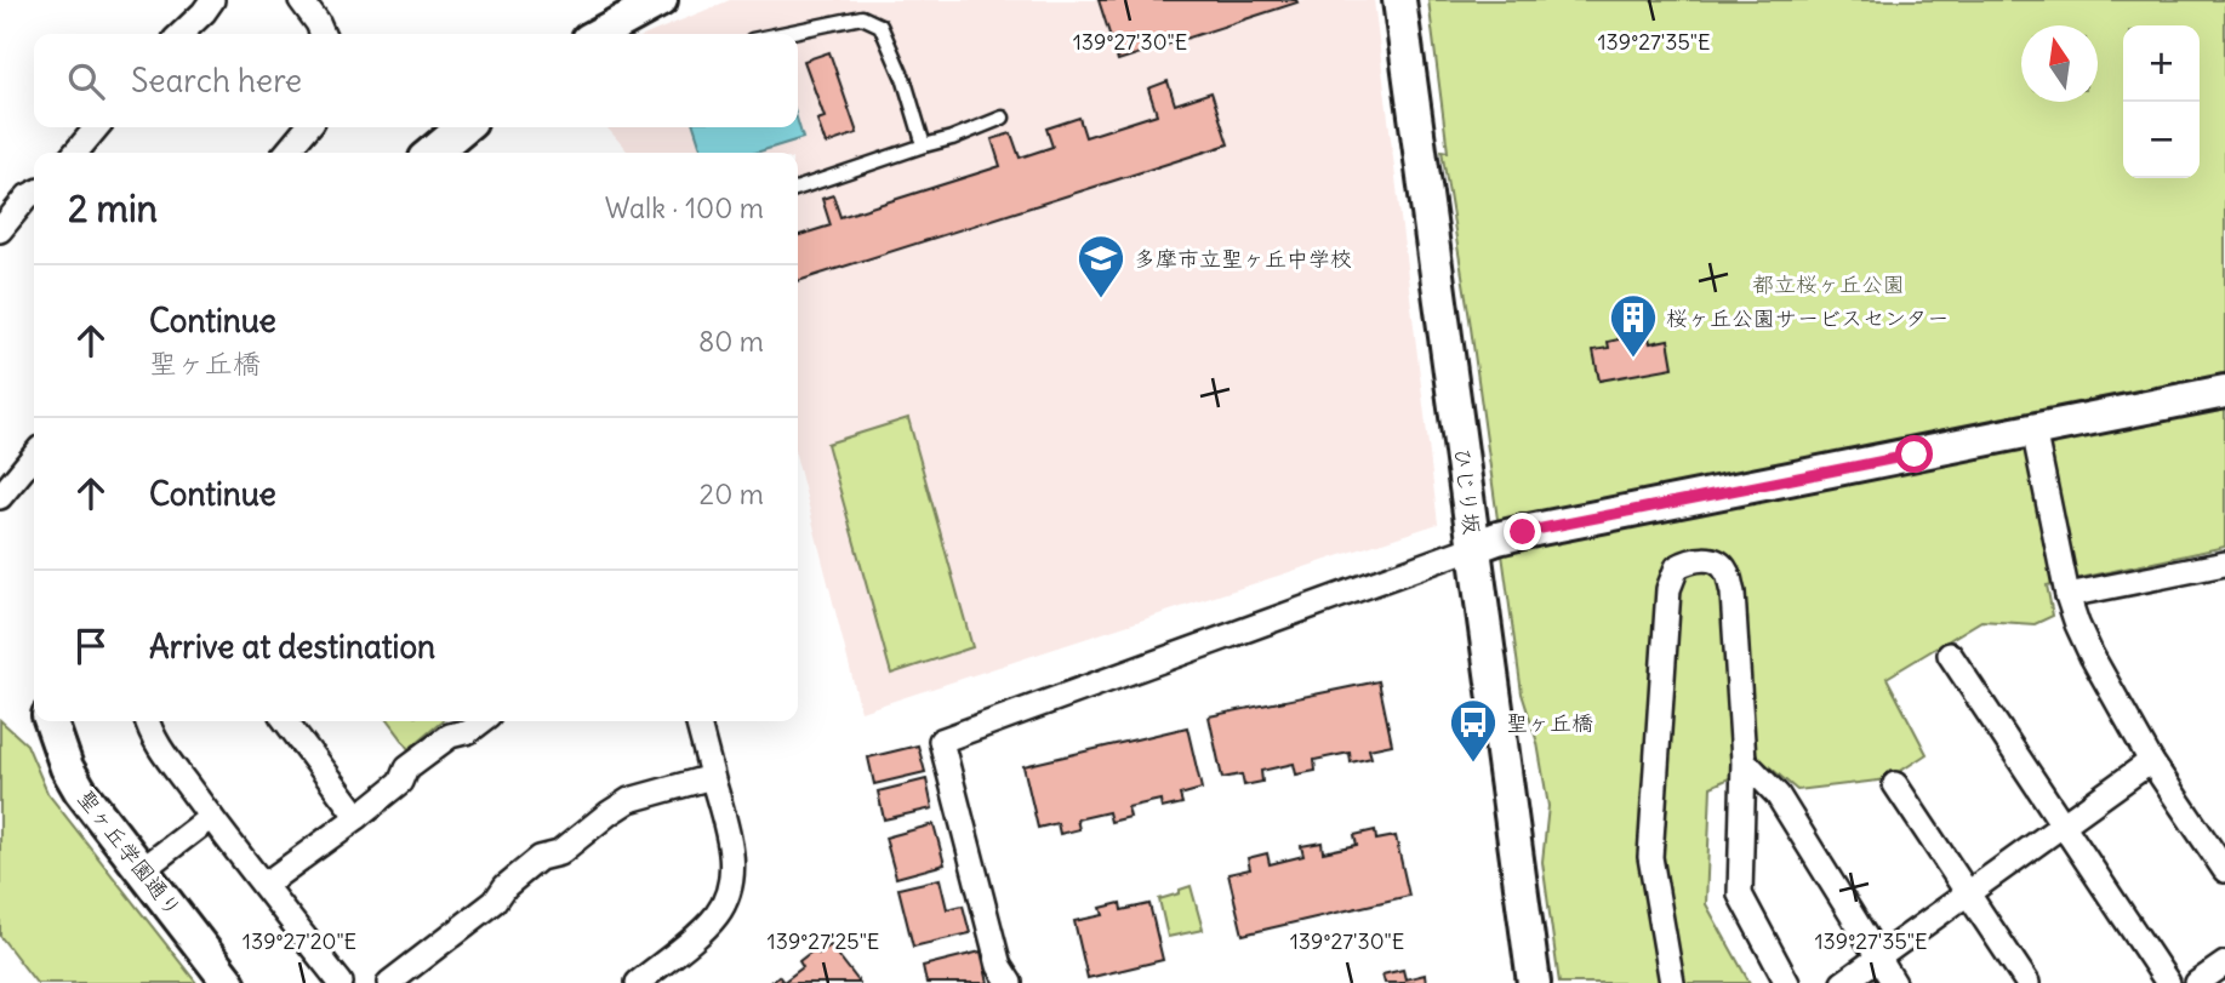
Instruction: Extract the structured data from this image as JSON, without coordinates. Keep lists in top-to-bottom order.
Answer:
{
  "streets": {
    "street": ["ひじり坂", "聖ヶ丘学園通り"]
  },
  "parks": ["都立桜ヶ丘公園"],
  "places": {
    "school or university": ["多摩市立聖ヶ丘中学校"],
    "building": ["桜ヶ丘公園サービスセンター"],
    "bus stop": ["聖ヶ丘橋"]
  },
  "north": "top",
  "page": {
    "map_buttons": ["+", "−"],
    "search": "Search here",
    "heading": ["2 min", "Walk · 100 m"],
    "list": [
      ["Continue", "聖ヶ丘橋", "80 m"],
      ["Continue", "20 m"],
      "Arrive at destination"
    ]
  },
  "coordinates": [
    "139°27'30\"E",
    "139°27'35\"E",
    "139°27'20\"E",
    "139°27'25\"E"
  ]
}
